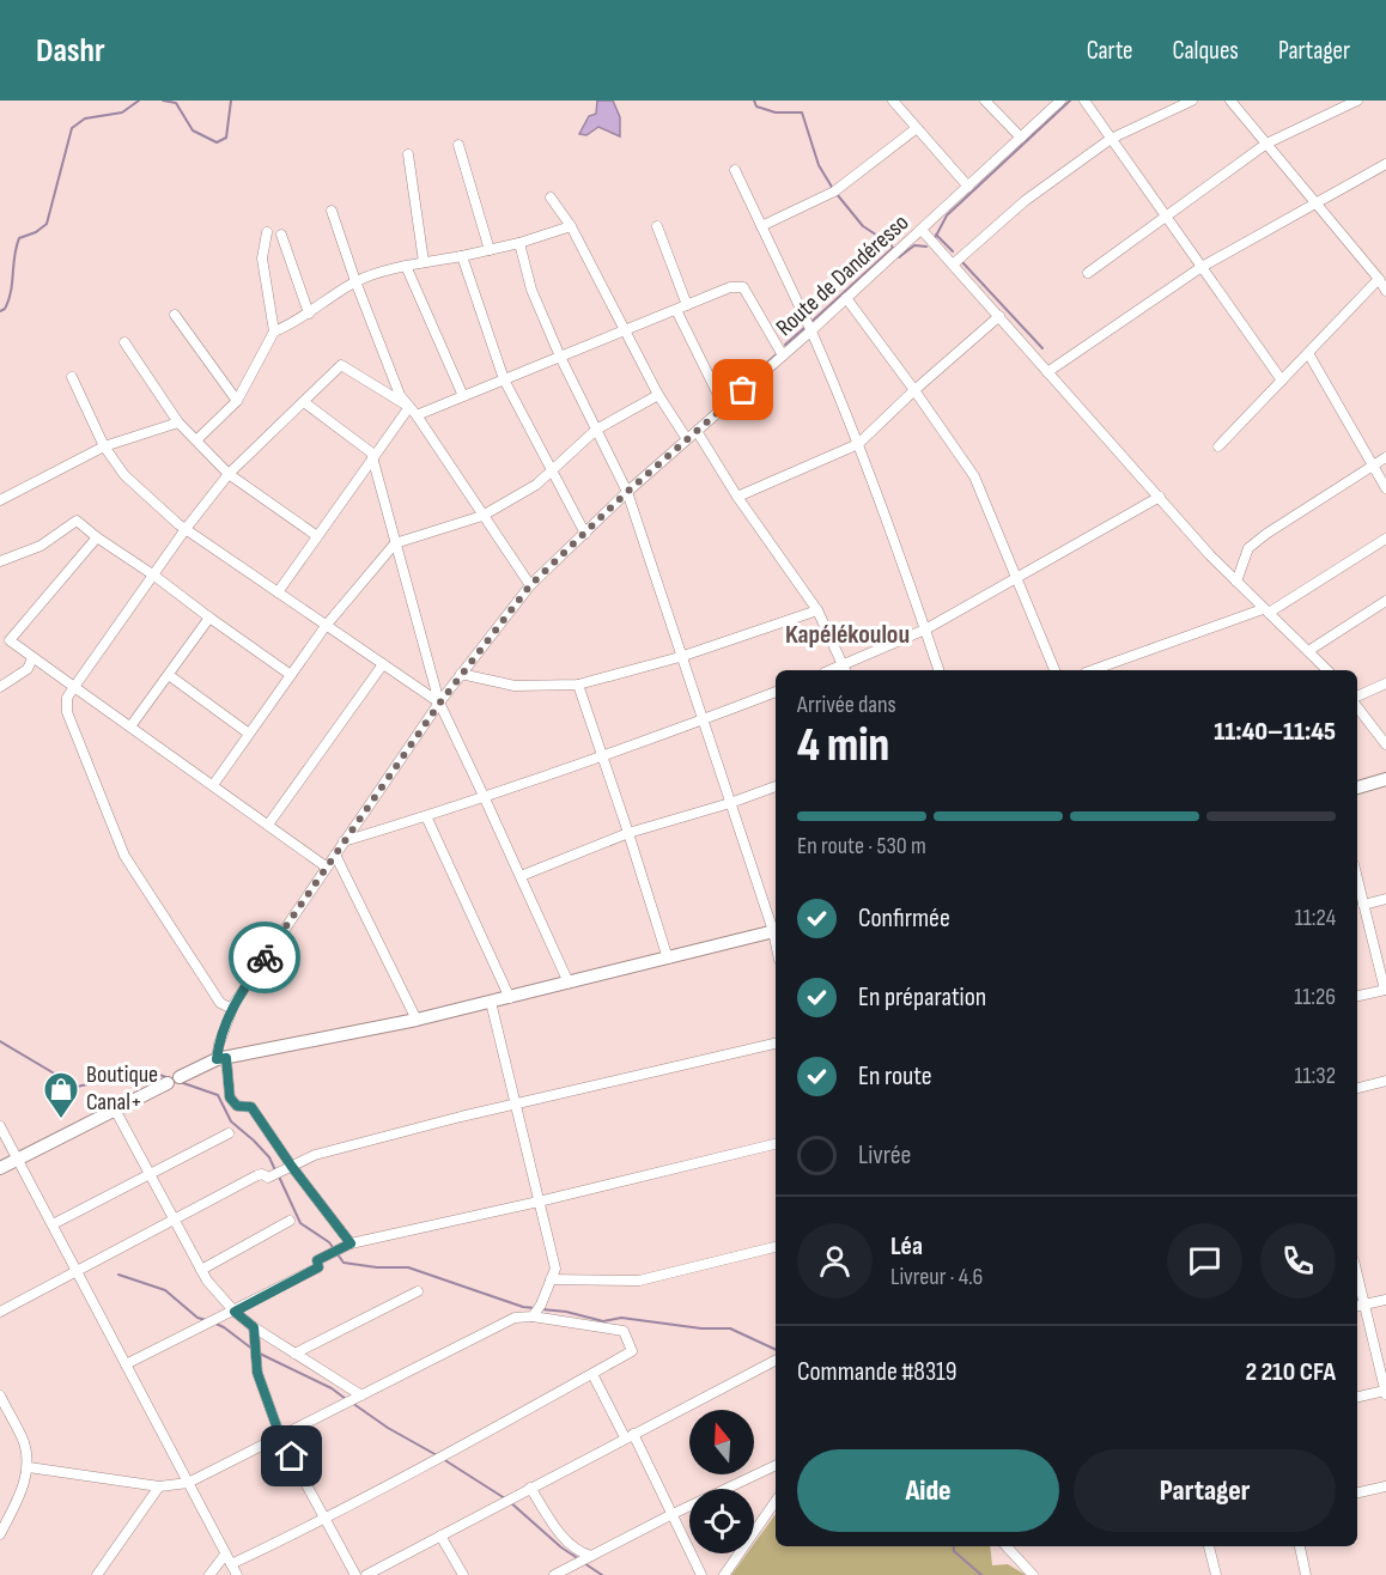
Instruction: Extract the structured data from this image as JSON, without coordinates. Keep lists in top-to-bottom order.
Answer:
{
  "streets": {
    "street": ["Route de Dandéresso"]
  },
  "districts": ["Kapélékoulou"],
  "places": {
    "shop": ["Boutique Canal+"]
  },
  "north": "top",
  "page": {
    "header": "Dashr",
    "nav": ["Carte", "Calques", "Partager"],
    "heading": ["4 min", "Arrivée dans", "11:40–11:45"],
    "panel": [
      "Léa",
      "Livreur · 4.6",
      "Commande #8319",
      "2 210 CFA"
    ],
    "bar": "En route · 530 m",
    "list": [
      ["Confirmée", "11:24"],
      ["En préparation", "11:26"],
      ["En route", "11:32"],
      "Livrée"
    ],
    "buttons": ["Aide", "Partager"]
  }
}
